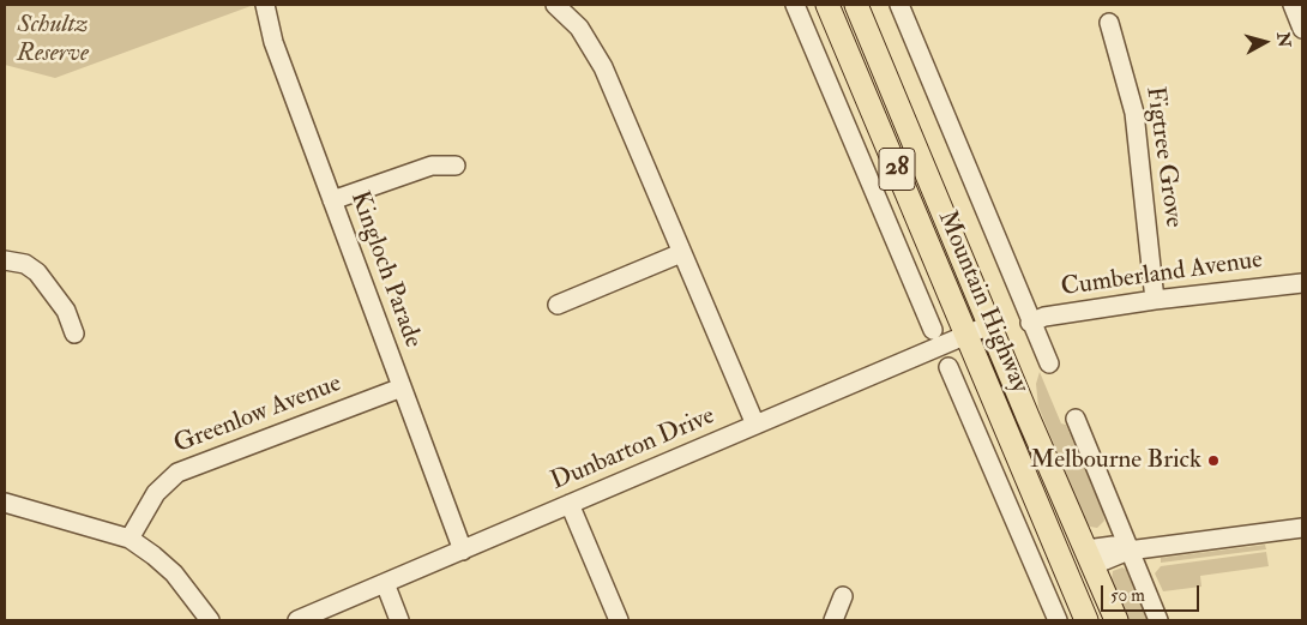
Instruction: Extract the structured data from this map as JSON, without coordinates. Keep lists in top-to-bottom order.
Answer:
{
  "streets": {
    "main road": ["28", "Mountain Highway"],
    "street": [
      "Figtree Grove",
      "Kingloch Parade",
      "Cumberland Avenue",
      "Greenlow Avenue",
      "Dunbarton Drive"
    ]
  },
  "crossings": [
    ["Figtree Grove", "Cumberland Avenue"],
    ["Kingloch Parade", "Greenlow Avenue"],
    ["Kingloch Parade", "Dunbarton Drive"],
    ["Mountain Highway", "Dunbarton Drive"]
  ],
  "parks": ["Schultz Reserve"],
  "places": ["Melbourne Brick"],
  "scale_bar": "50 m",
  "north": "right"
}
